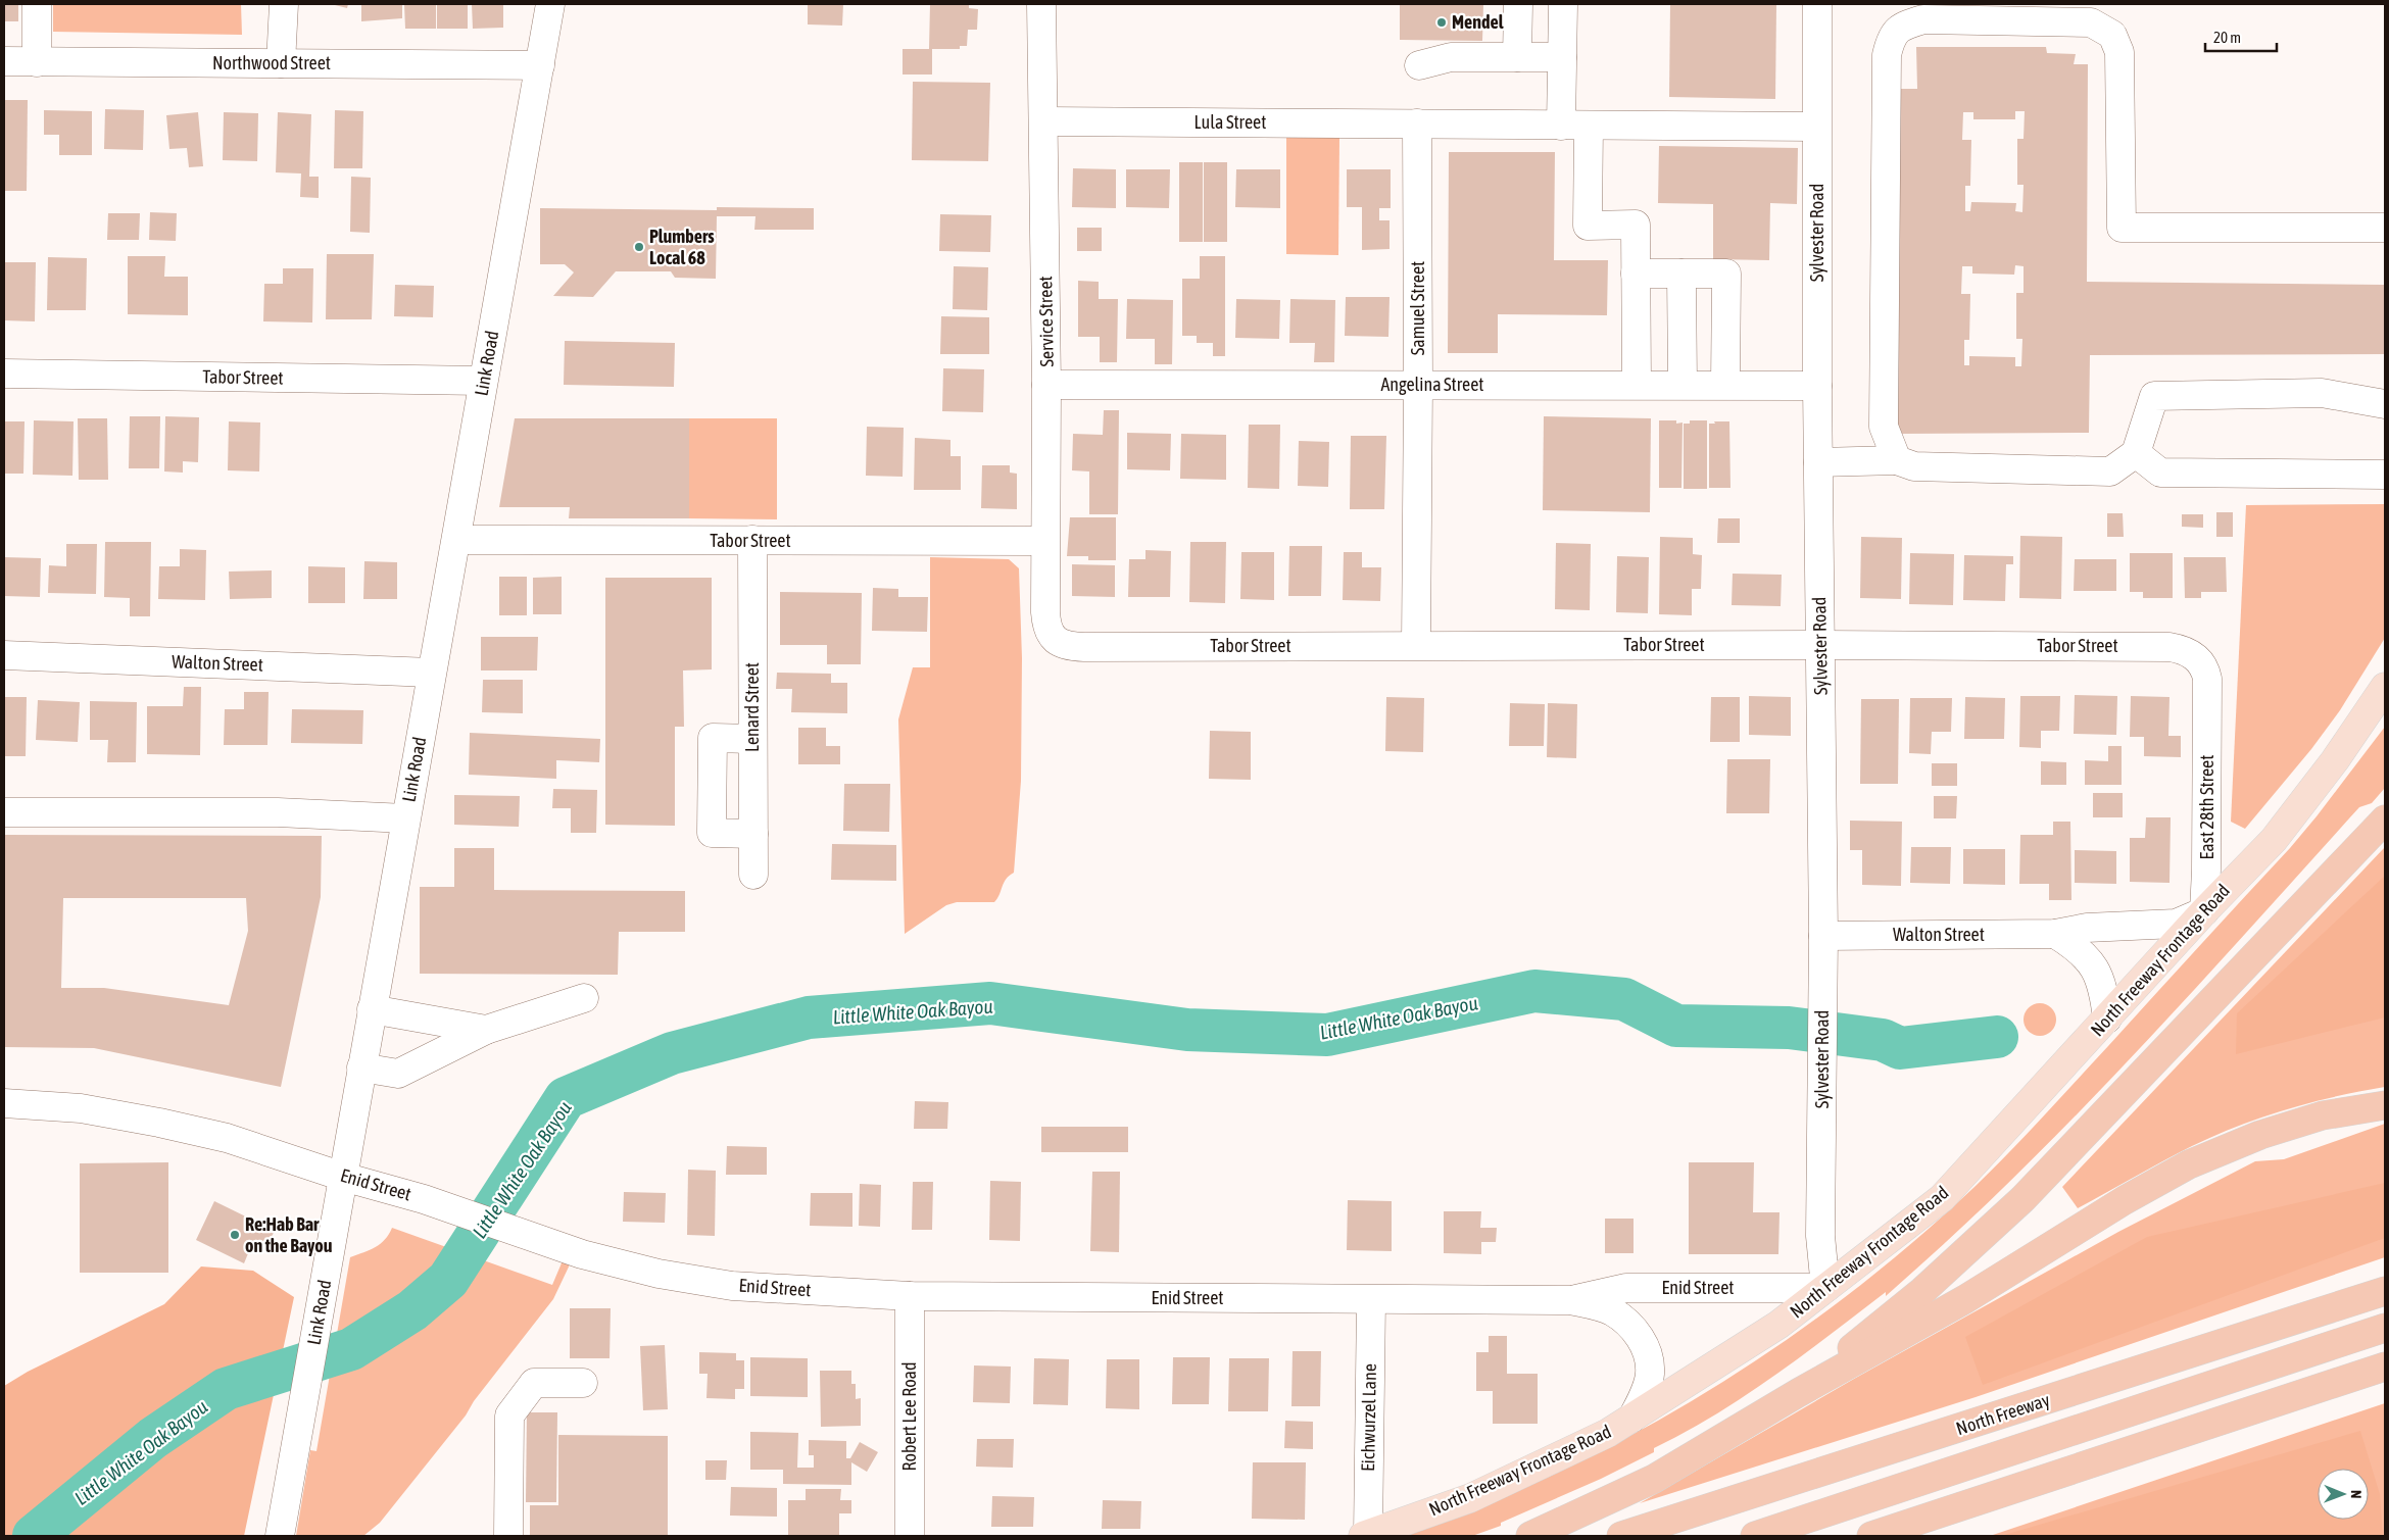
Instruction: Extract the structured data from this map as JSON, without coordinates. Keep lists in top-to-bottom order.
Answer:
{
  "streets": {
    "highway": ["North Freeway"],
    "main road": ["North Freeway Frontage Road"],
    "street": [
      "Northwood Street",
      "Lula Street",
      "Sylvester Road",
      "Samuel Street",
      "Service Street",
      "Link Road",
      "Tabor Street",
      "Angelina Street",
      "Walton Street",
      "Lenard Street",
      "East 28th Street",
      "Enid Street",
      "Robert Lee Road",
      "Eichwurzel Lane"
    ]
  },
  "crossings": [
    ["Northwood Street", "Link Road"],
    ["Lula Street", "Sylvester Road"],
    ["Lula Street", "Samuel Street"],
    ["Lula Street", "Service Street"],
    ["Sylvester Road", "Tabor Street"],
    ["Sylvester Road", "Angelina Street"],
    ["Sylvester Road", "Walton Street"],
    ["Sylvester Road", "North Freeway Frontage Road"],
    ["Sylvester Road", "Enid Street"],
    ["Samuel Street", "Tabor Street"],
    ["Samuel Street", "Angelina Street"],
    ["Service Street", "Tabor Street"],
    ["Service Street", "Angelina Street"],
    ["Link Road", "Tabor Street"],
    ["Link Road", "Walton Street"],
    ["Link Road", "Enid Street"],
    ["Tabor Street", "Lenard Street"],
    ["Tabor Street", "East 28th Street"],
    ["Walton Street", "East 28th Street"],
    ["Walton Street", "North Freeway Frontage Road"],
    ["East 28th Street", "North Freeway Frontage Road"],
    ["North Freeway Frontage Road", "Enid Street"],
    ["North Freeway Frontage Road", "Eichwurzel Lane"],
    ["Enid Street", "Robert Lee Road"],
    ["Enid Street", "Eichwurzel Lane"]
  ],
  "water": ["Little White Oak Bayou"],
  "places": ["Mendel", "Plumbers Local 68", "Re:Hab Bar on the Bayou"],
  "scale_bar": "20 m",
  "north": "right"
}
